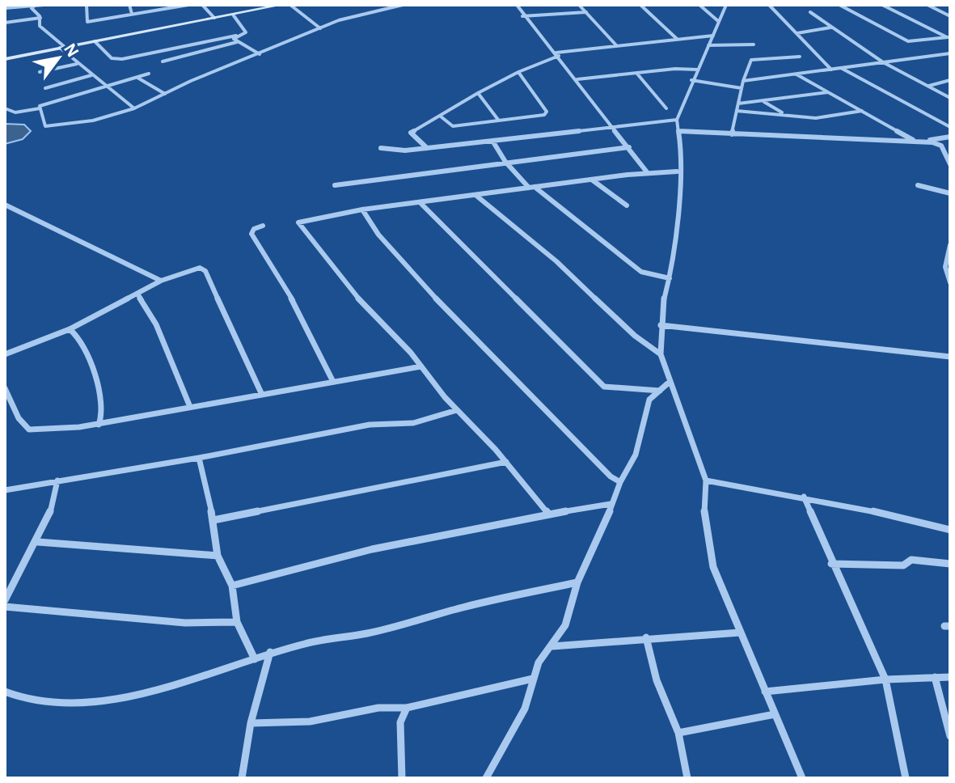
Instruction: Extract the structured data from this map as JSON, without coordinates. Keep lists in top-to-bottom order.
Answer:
{
  "north": "top right"
}
